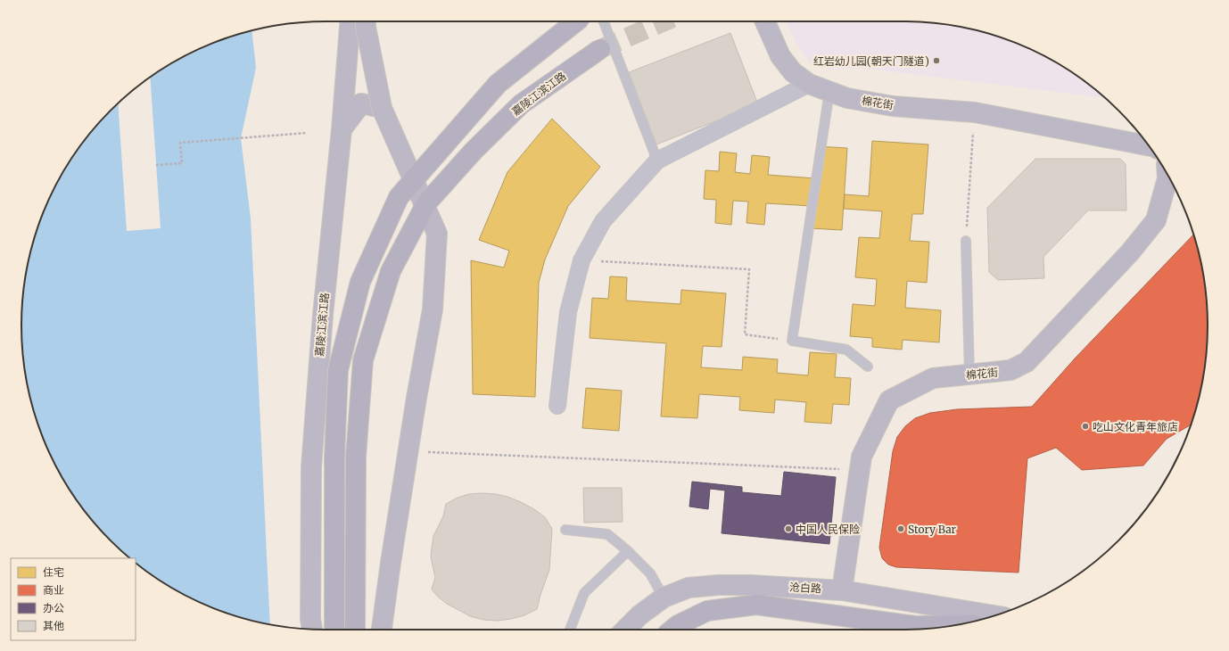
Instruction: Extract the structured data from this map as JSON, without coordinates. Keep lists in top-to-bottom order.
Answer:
{
  "streets": {
    "main road": ["嘉陵江滨江路", "棉花街", "沧白路"]
  },
  "crossings": [
    ["棉花街", "沧白路"]
  ],
  "places": [
    "红岩幼儿园(朝天门隧道)",
    "吃山文化青年旅店",
    "中国人民保险",
    "Story Bar"
  ],
  "legend": [
    "住宅",
    "商业",
    "办公",
    "其他"
  ]
}
